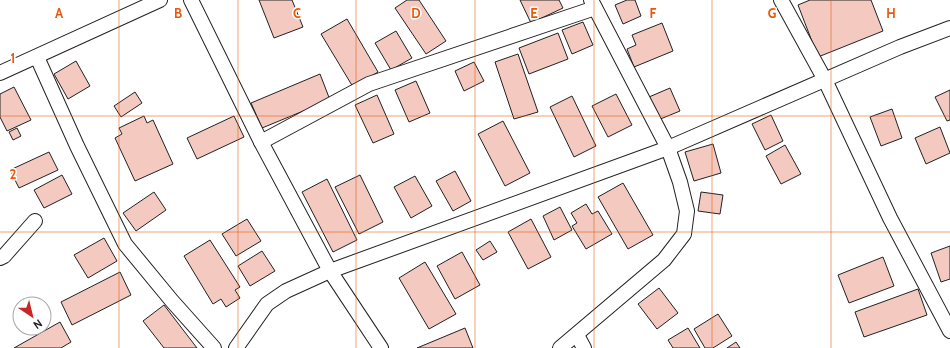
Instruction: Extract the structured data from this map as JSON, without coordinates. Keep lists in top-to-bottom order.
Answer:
{
  "north": "bottom right",
  "grid": {
    "columns": [
      "A",
      "B",
      "C",
      "D",
      "E",
      "F",
      "G",
      "H"
    ],
    "rows": ["1", "2"]
  }
}
